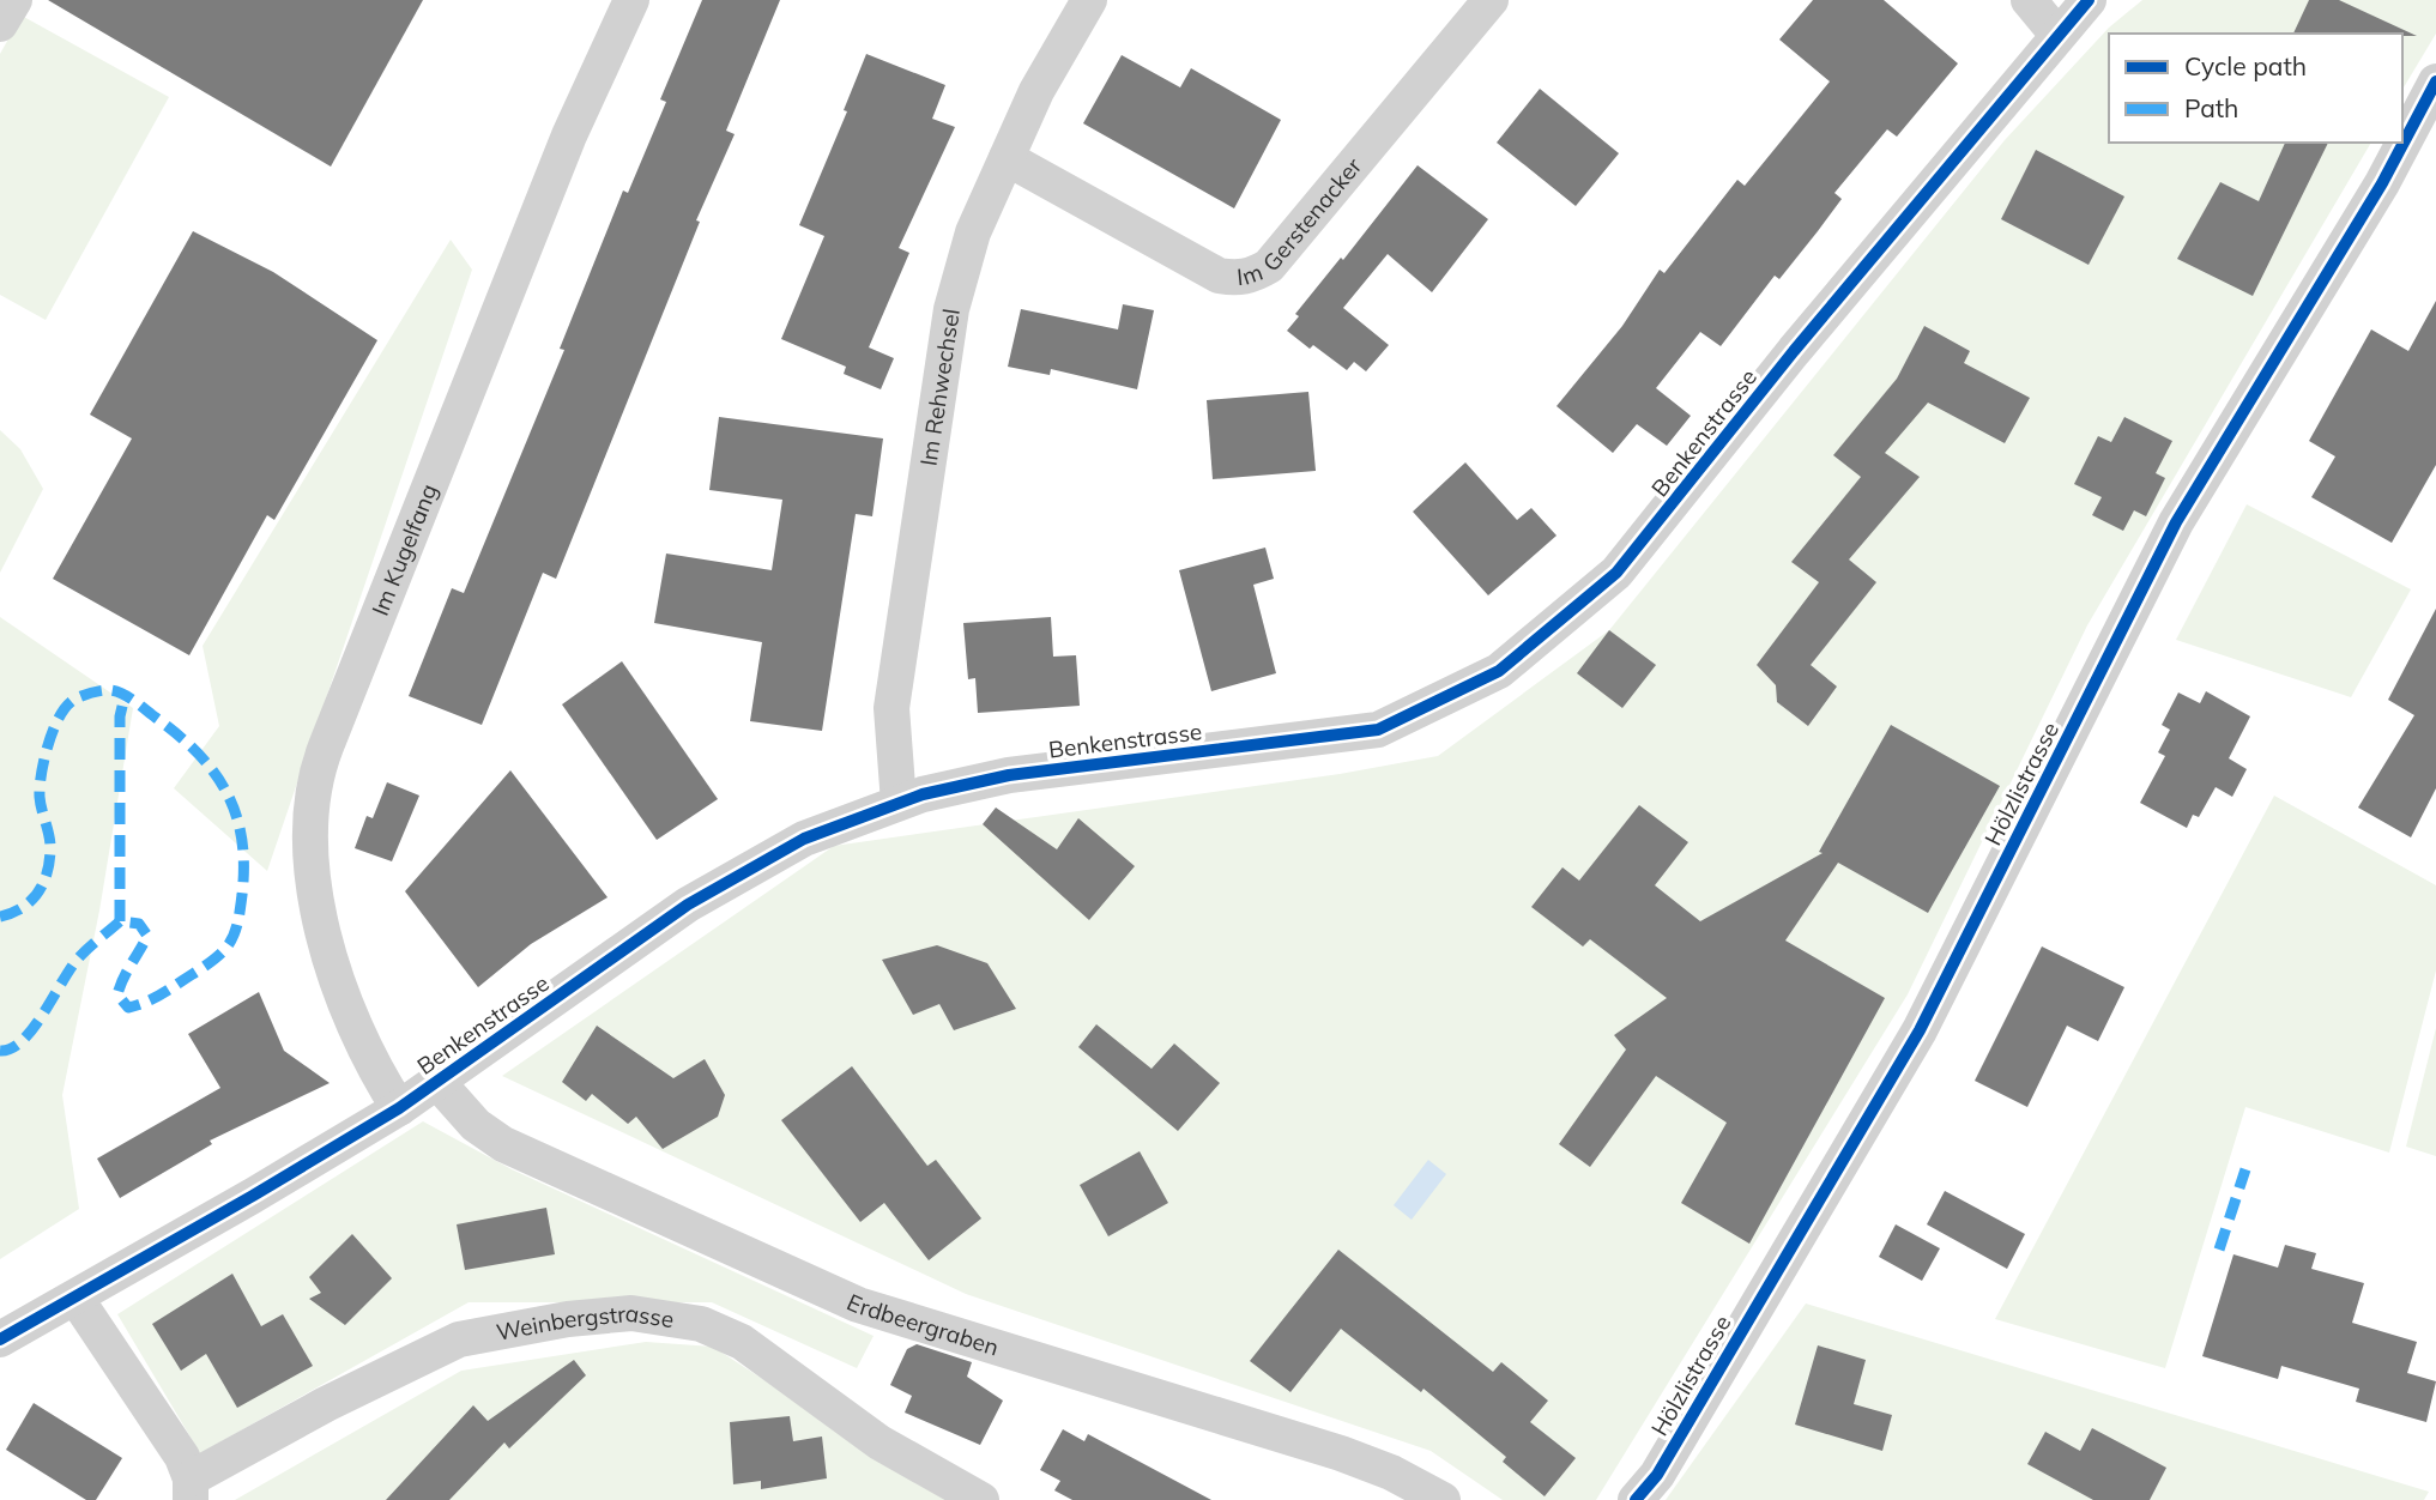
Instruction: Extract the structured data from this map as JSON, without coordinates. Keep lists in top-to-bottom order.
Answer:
{
  "streets": {
    "street": [
      "Im Gerstenacker",
      "Im Rehwechsel",
      "Benkenstrasse",
      "Im Kugelfang",
      "Hölzlistrasse",
      "Erdbeergraben",
      "Weinbergstrasse"
    ]
  },
  "crossings": [
    ["Im Gerstenacker", "Im Rehwechsel"],
    ["Im Rehwechsel", "Benkenstrasse"],
    ["Benkenstrasse", "Im Kugelfang"],
    ["Benkenstrasse", "Erdbeergraben"]
  ],
  "legend": ["Cycle path", "Path"]
}
